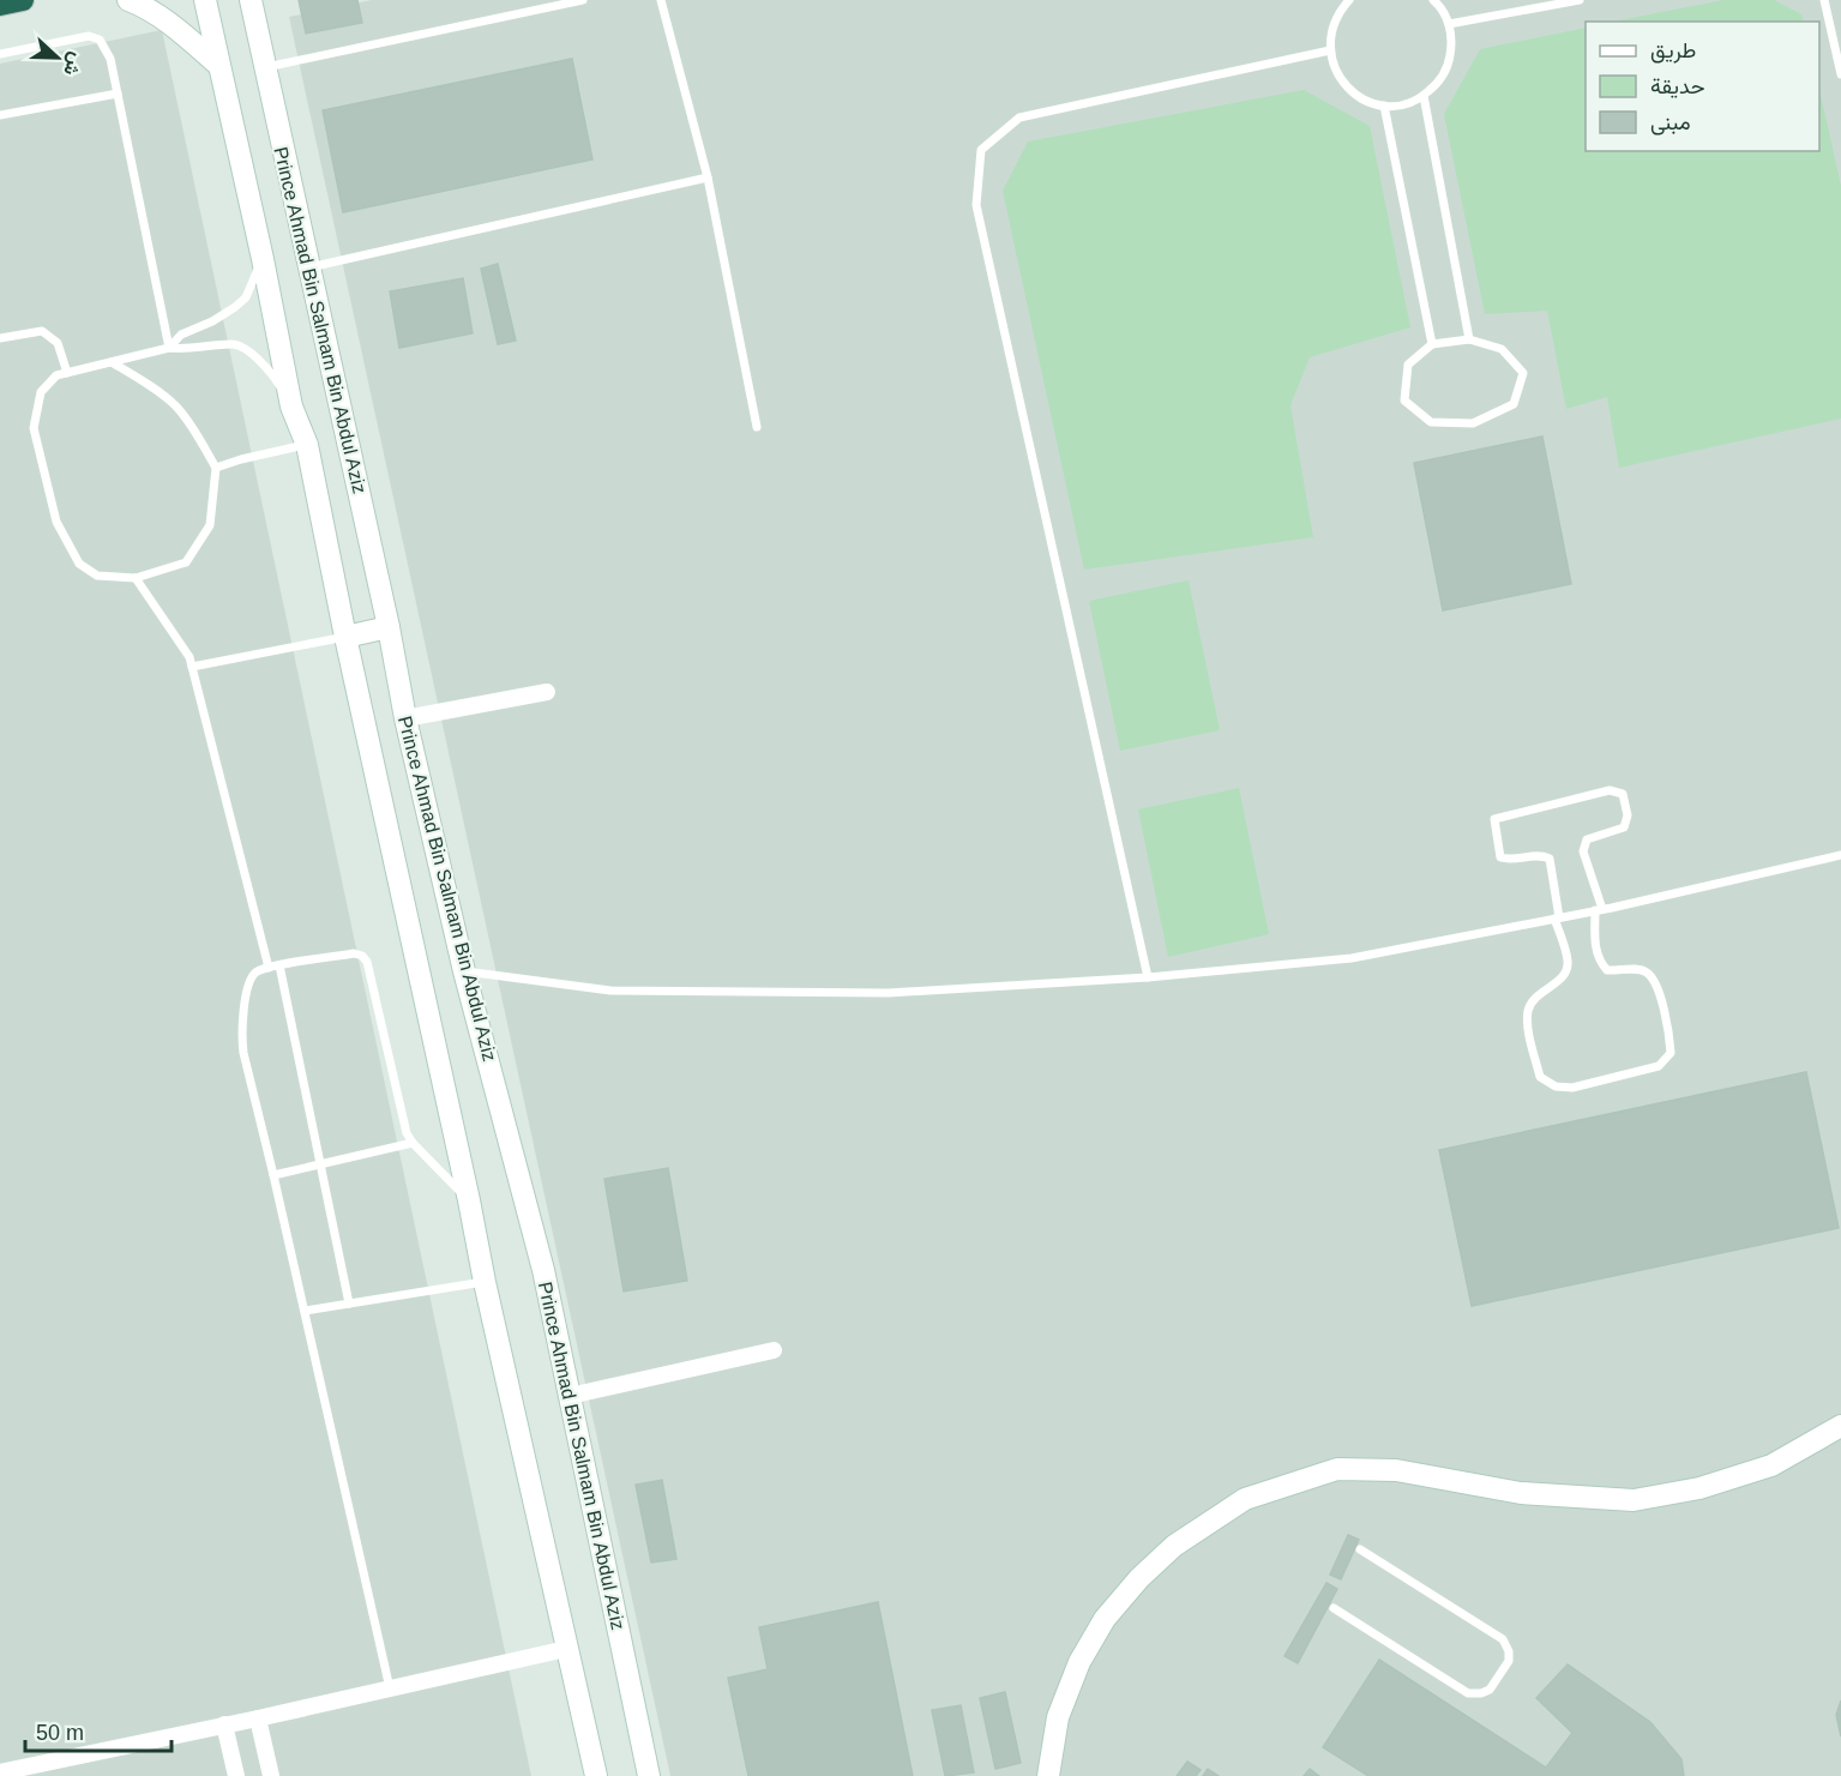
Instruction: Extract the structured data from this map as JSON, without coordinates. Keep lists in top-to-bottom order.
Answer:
{
  "streets": {
    "main road": ["Prince Ahmad Bin Salmam Bin Abdul Aziz"]
  },
  "legend": ["طريق", "حديقة", "مبنى"],
  "scale_bar": "50 m",
  "north": "right"
}
